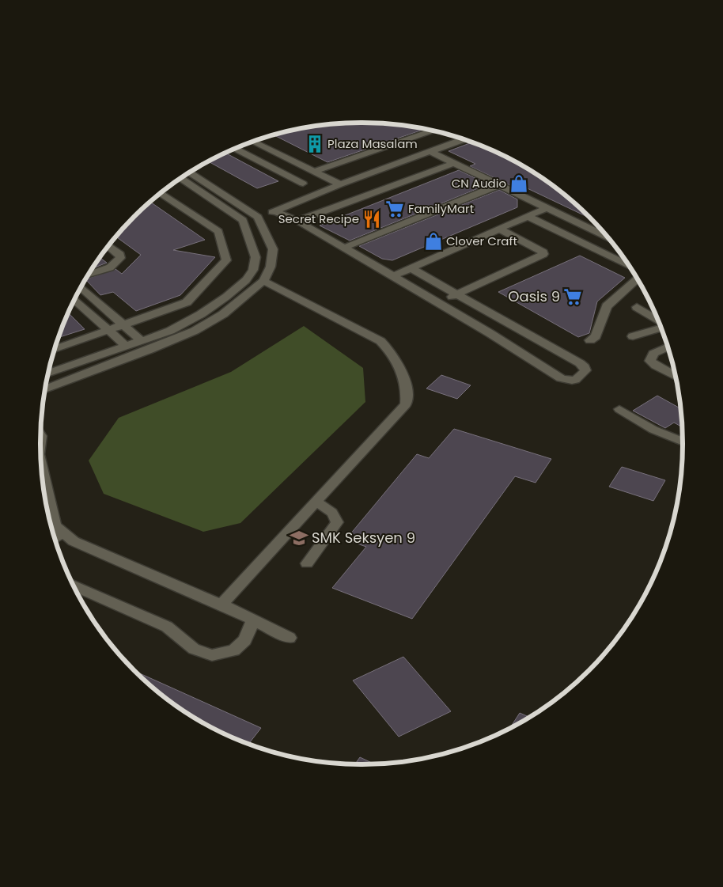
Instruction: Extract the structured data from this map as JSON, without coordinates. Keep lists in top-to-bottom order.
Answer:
{
  "places": {
    "building": ["Plaza Masalam"],
    "shop": ["CN Audio", "Clover Craft"],
    "supermarket": ["FamilyMart", "Oasis 9"],
    "restaurant": ["Secret Recipe"],
    "school or university": ["SMK Seksyen 9"]
  }
}
